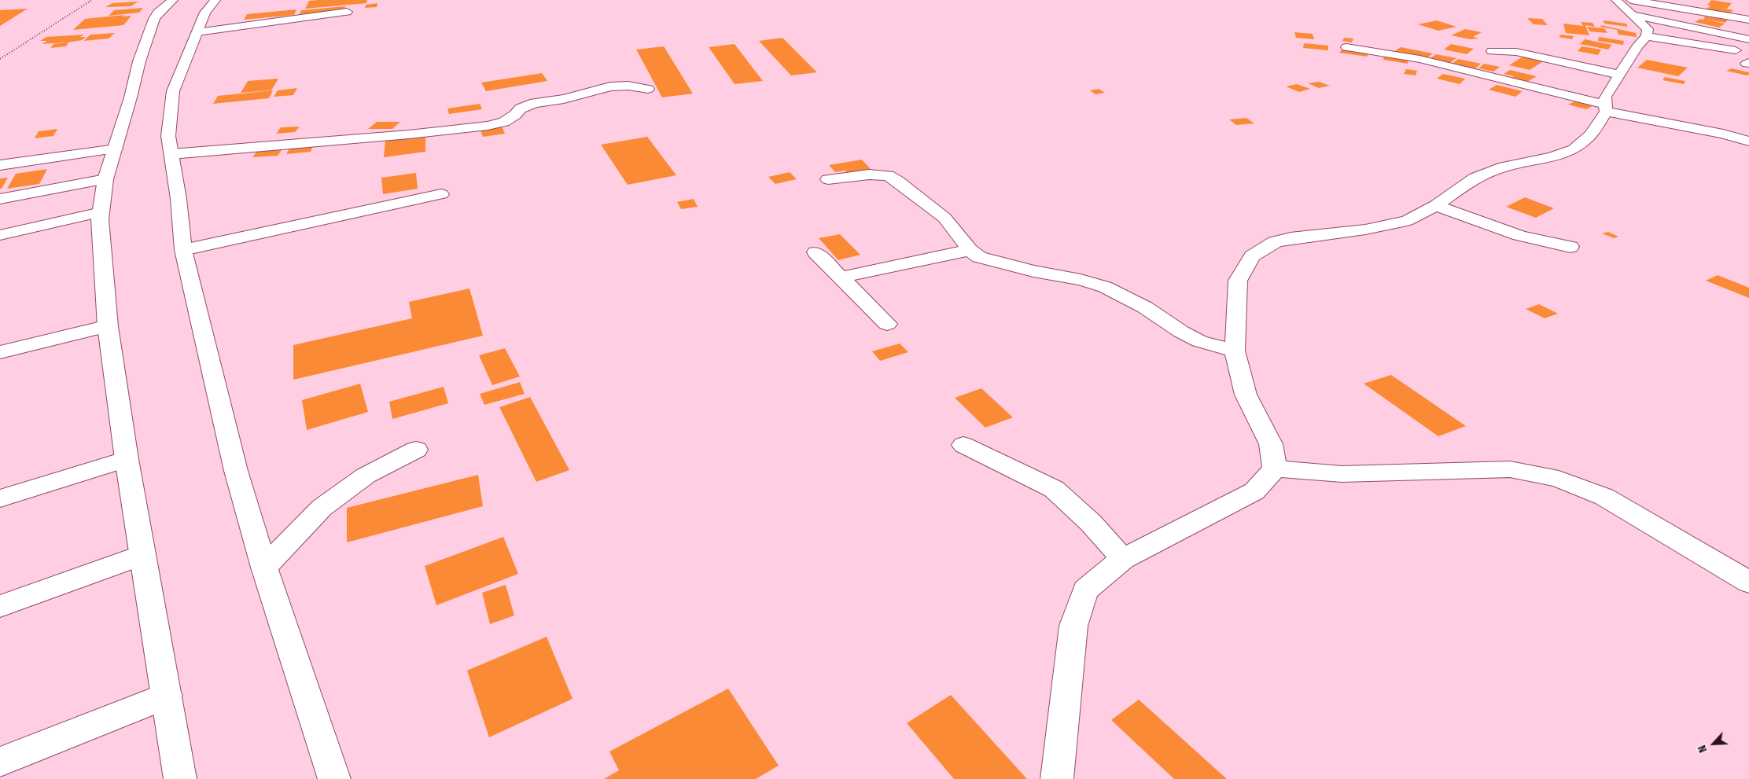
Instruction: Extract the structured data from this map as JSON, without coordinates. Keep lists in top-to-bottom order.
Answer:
{
  "north": "bottom left"
}
